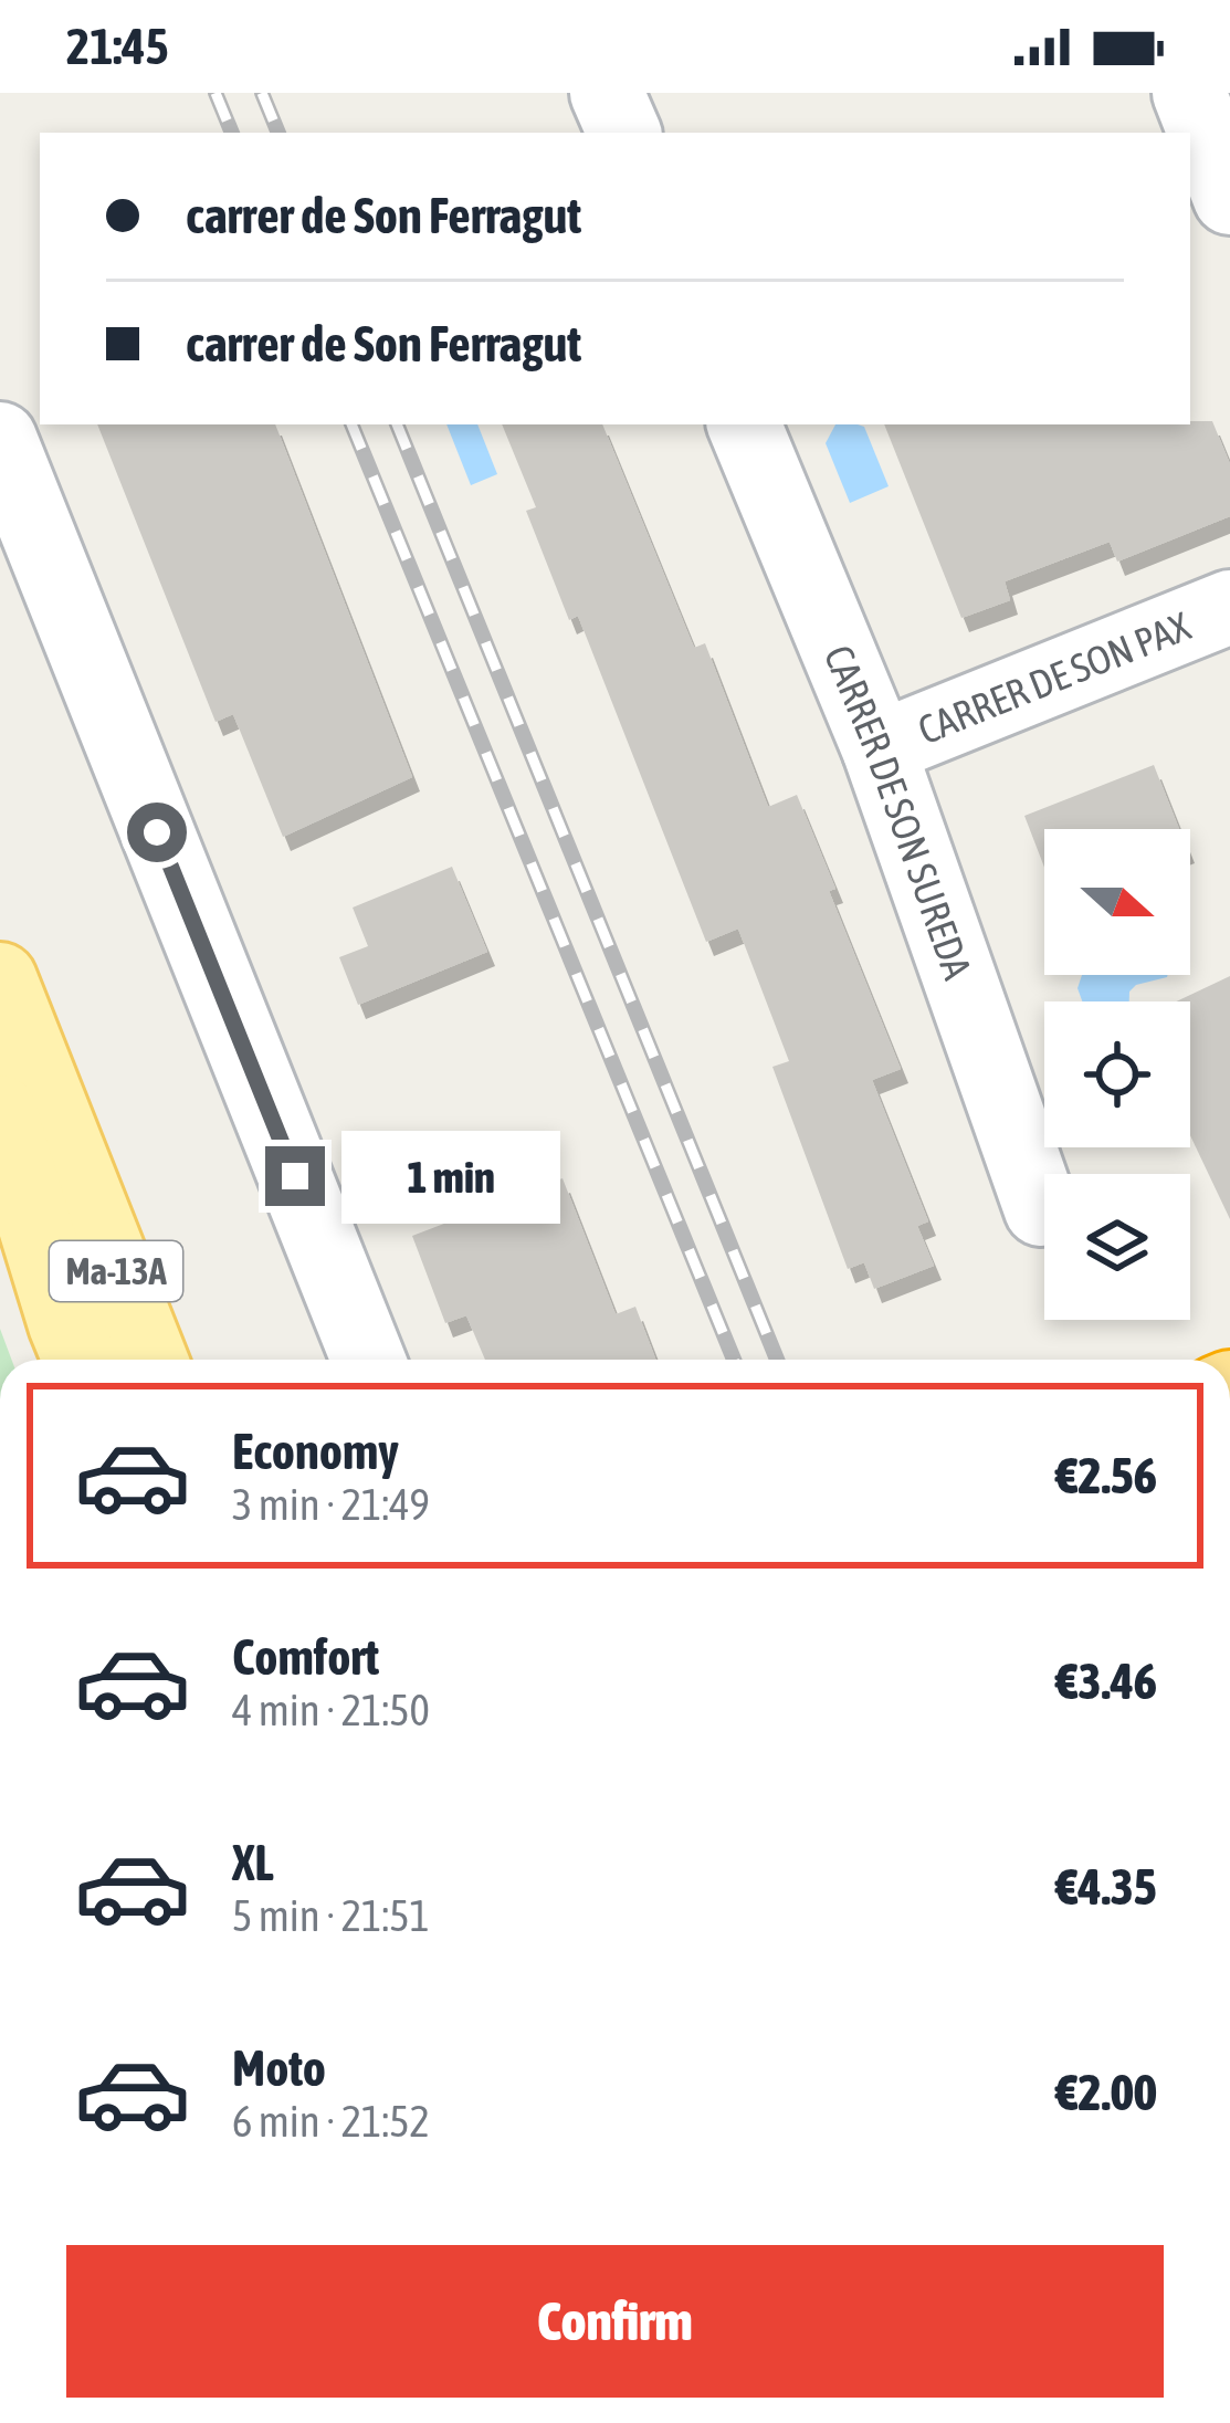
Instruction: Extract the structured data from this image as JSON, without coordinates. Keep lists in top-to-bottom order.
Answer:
{
  "streets": {
    "main road": ["Ma-13A"],
    "street": ["CARRER DE SON PAX", "CARRER DE SON SUREDA"]
  },
  "crossings": [
    ["CARRER DE SON PAX", "CARRER DE SON SUREDA"]
  ],
  "north": "right",
  "page": {
    "status": "21:45",
    "banner": ["carrer de Son Ferragut", "carrer de Son Ferragut"],
    "bubble": "1 min",
    "list": [
      {
        "name": "Economy",
        "note": "3 min · 21:49",
        "value": "€2.56"
      },
      {
        "name": "Comfort",
        "note": "4 min · 21:50",
        "value": "€3.46"
      },
      {
        "name": "XL",
        "note": "5 min · 21:51",
        "value": "€4.35"
      },
      {
        "name": "Moto",
        "note": "6 min · 21:52",
        "value": "€2.00"
      }
    ],
    "buttons": "Confirm"
  }
}
